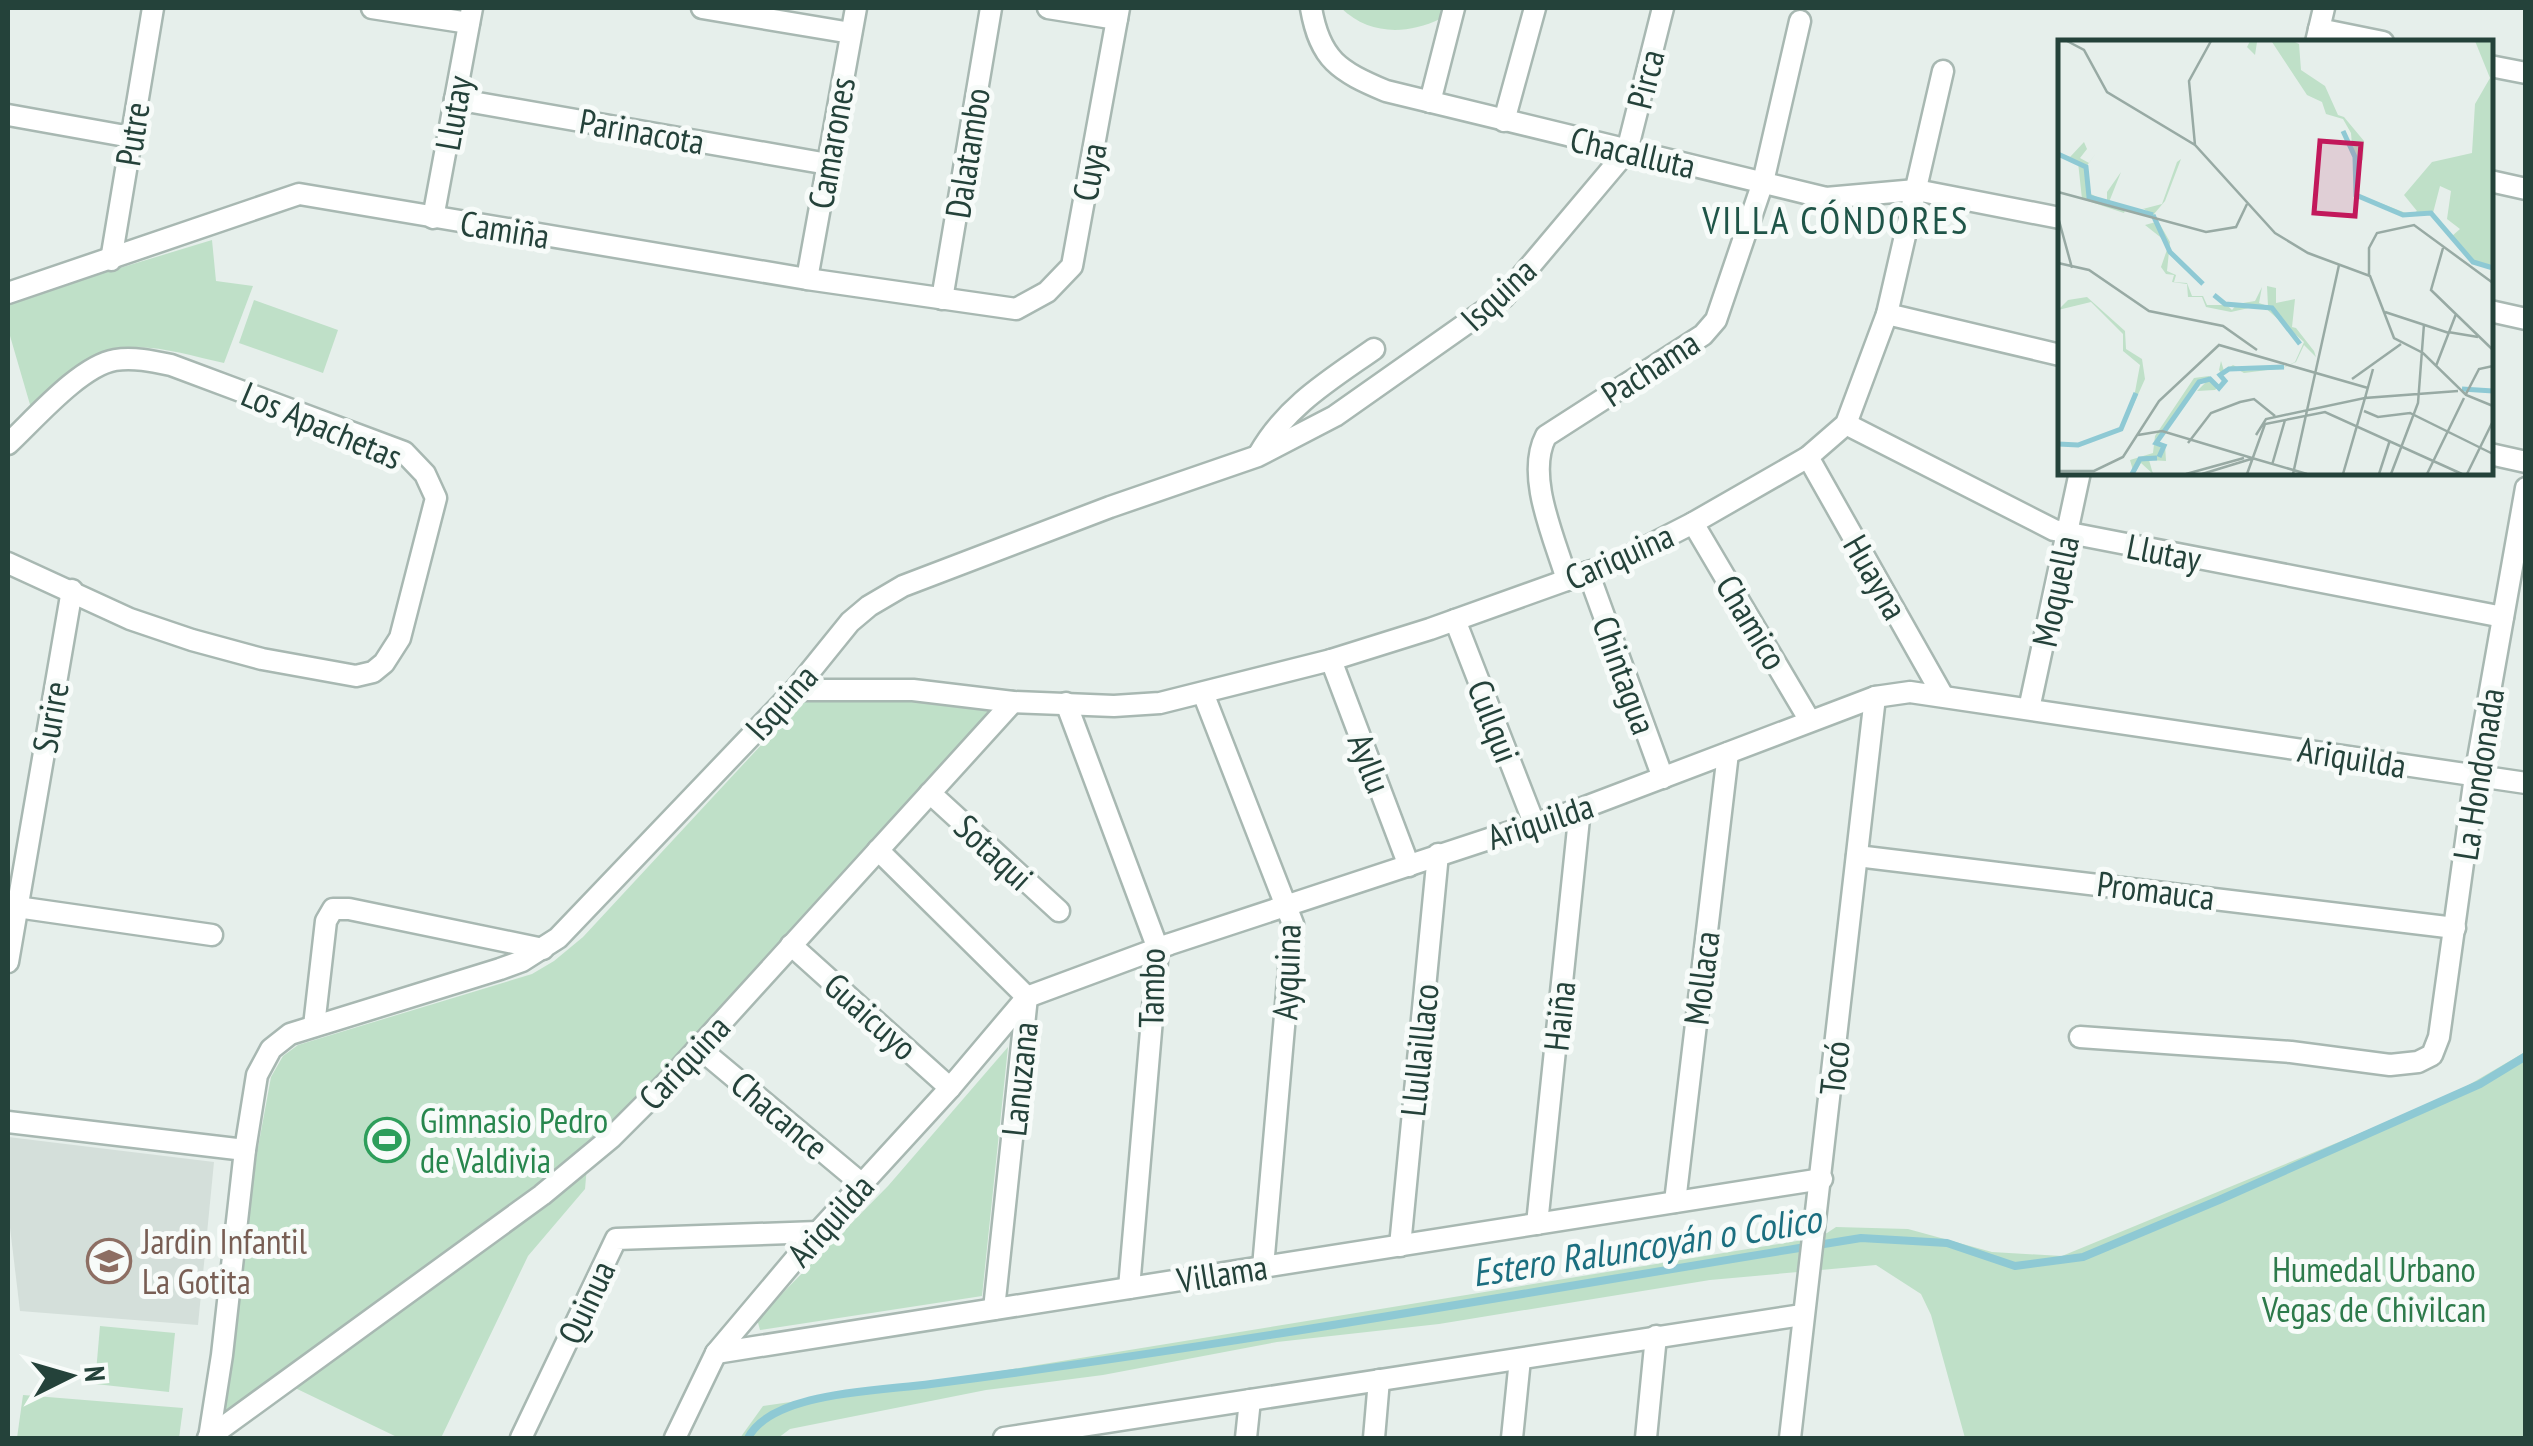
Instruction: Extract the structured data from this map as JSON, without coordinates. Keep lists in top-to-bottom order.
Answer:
{
  "streets": {
    "street": [
      "Pirca",
      "Llutay",
      "Parinacota",
      "Putre",
      "Camarones",
      "Chacalluta",
      "Dalatambo",
      "Cuya",
      "Camiña",
      "Isquina",
      "Pachama",
      "Los Apachetas",
      "Cariquina",
      "Huayna",
      "Moquella",
      "Chamico",
      "Chintagua",
      "Surire",
      "Cullqui",
      "Ariquilda",
      "Ayllu",
      "La Hondonada",
      "Sotaqui",
      "Promauca",
      "Ayquina",
      "Mollaca",
      "Tambo",
      "Guaicuyo",
      "Haiña",
      "Llullaillaco",
      "Tocó",
      "Lanuzana",
      "Chacance",
      "Villama",
      "Quinua"
    ]
  },
  "crossings": [
    ["Pirca", "Chacalluta"],
    ["Pirca", "Isquina"],
    ["Llutay", "Parinacota"],
    ["Llutay", "Camiña"],
    ["Llutay", "Cariquina"],
    ["Llutay", "Moquella"],
    ["Llutay", "La Hondonada"],
    ["Parinacota", "Camarones"],
    ["Putre", "Camiña"],
    ["Camarones", "Camiña"],
    ["Chacalluta", "Isquina"],
    ["Chacalluta", "Pachama"],
    ["Chacalluta", "Cariquina"],
    ["Dalatambo", "Camiña"],
    ["Cuya", "Camiña"],
    ["Isquina", "Cariquina"],
    ["Pachama", "Cariquina"],
    ["Los Apachetas", "Surire"],
    ["Cariquina", "Huayna"],
    ["Cariquina", "Chamico"],
    ["Cariquina", "Chintagua"],
    ["Cariquina", "Cullqui"],
    ["Cariquina", "Ayllu"],
    ["Cariquina", "Sotaqui"],
    ["Cariquina", "Ayquina"],
    ["Cariquina", "Tambo"],
    ["Cariquina", "Guaicuyo"],
    ["Cariquina", "Lanuzana"],
    ["Cariquina", "Chacance"],
    ["Huayna", "Ariquilda"],
    ["Moquella", "Ariquilda"],
    ["Chamico", "Ariquilda"],
    ["Chintagua", "Ariquilda"],
    ["Cullqui", "Ariquilda"],
    ["Ariquilda", "Ayllu"],
    ["Ariquilda", "La Hondonada"],
    ["Ariquilda", "Ayquina"],
    ["Ariquilda", "Mollaca"],
    ["Ariquilda", "Tambo"],
    ["Ariquilda", "Guaicuyo"],
    ["Ariquilda", "Haiña"],
    ["Ariquilda", "Llullaillaco"],
    ["Ariquilda", "Tocó"],
    ["Ariquilda", "Lanuzana"],
    ["Ariquilda", "Chacance"],
    ["Ariquilda", "Villama"],
    ["Ariquilda", "Quinua"],
    ["La Hondonada", "Promauca"],
    ["Promauca", "Tocó"],
    ["Ayquina", "Villama"],
    ["Mollaca", "Villama"],
    ["Tambo", "Villama"],
    ["Haiña", "Villama"],
    ["Llullaillaco", "Villama"],
    ["Tocó", "Villama"],
    ["Lanuzana", "Villama"]
  ],
  "districts": ["VILLA CÓNDORES"],
  "water": ["Estero Raluncoyán o Colico"],
  "parks": ["Humedal Urbano Vegas de Chivilcan"],
  "places": {
    "sports": ["Gimnasio Pedro de Valdivia"],
    "school or university": ["Jardin Infantil La Gotita"]
  },
  "north": "right"
}
